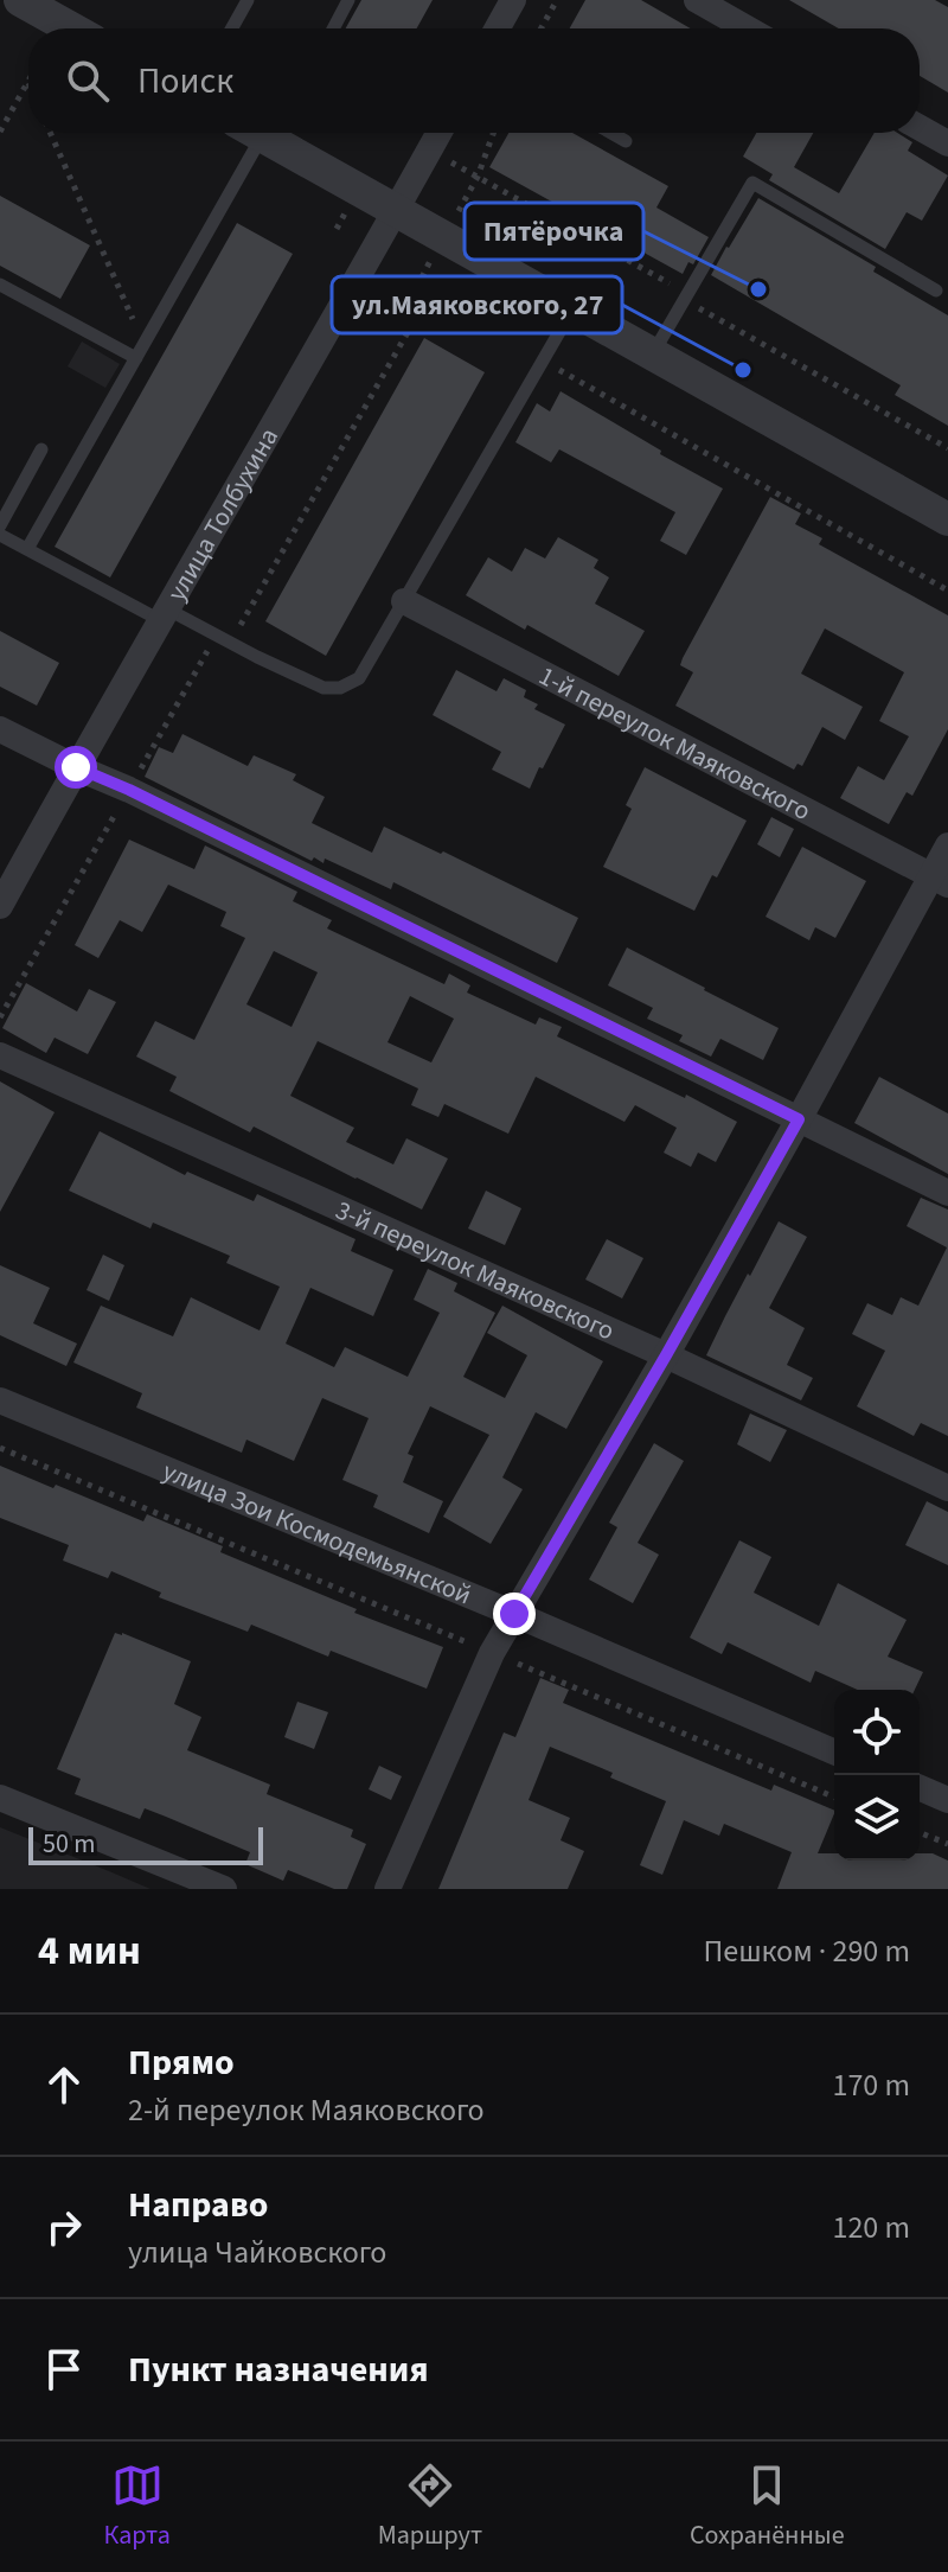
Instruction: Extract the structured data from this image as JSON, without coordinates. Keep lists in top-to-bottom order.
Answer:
{
  "streets": {
    "street": [
      "улица Толбухина",
      "1-й переулок Маяковского",
      "3-й переулок Маяковского",
      "улица Зои Космодемьянской"
    ]
  },
  "places": ["Пятёрочка", "ул.Маяковского, 27"],
  "scale_bar": "50 m",
  "page": {
    "search": "Поиск",
    "scale": "50 m",
    "heading": ["4 мин", "Пешком · 290 m"],
    "list": [
      ["Прямо", "2-й переулок Маяковского", "170 m"],
      ["Направо", "улица Чайковского", "120 m"],
      "Пункт назначения"
    ],
    "nav": ["Карта", "Маршрут", "Сохранённые"]
  }
}
